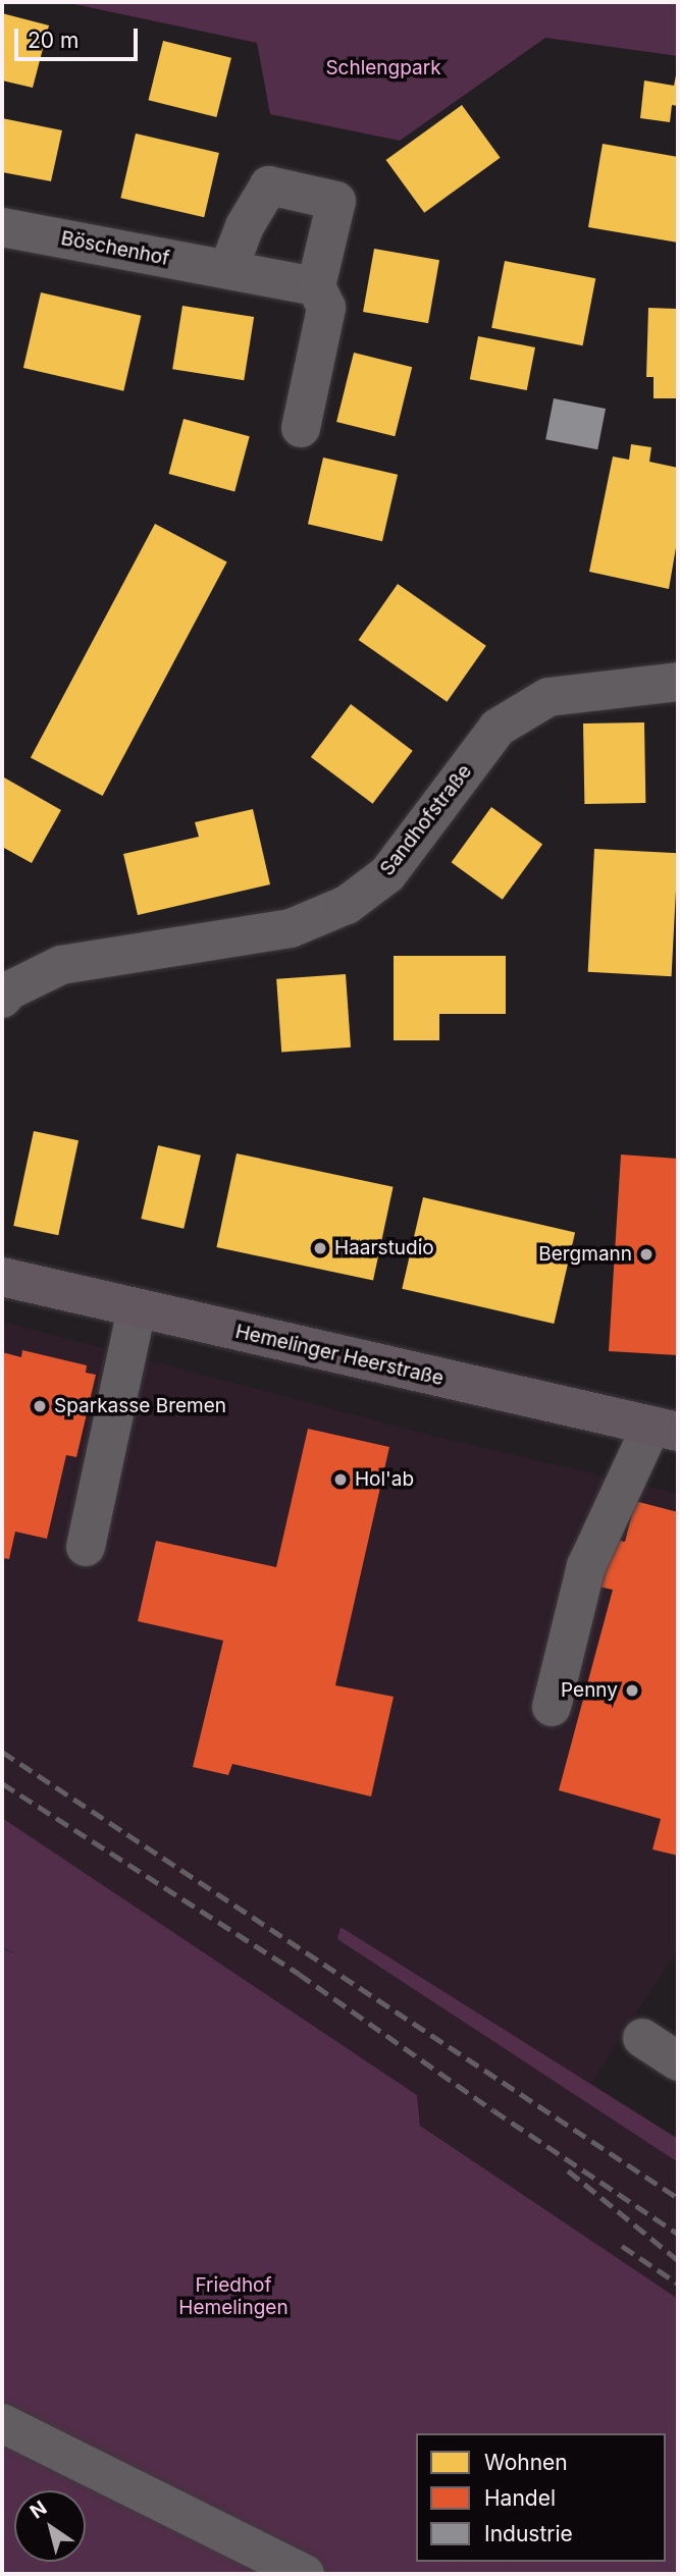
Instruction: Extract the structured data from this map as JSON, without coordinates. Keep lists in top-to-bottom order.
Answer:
{
  "streets": {
    "main road": ["Hemelinger Heerstraße"],
    "street": ["Böschenhof", "Sandhofstraße"]
  },
  "parks": ["Schlengpark", "Friedhof Hemelingen"],
  "places": [
    "Haarstudio",
    "Bergmann",
    "Sparkasse Bremen",
    "Hol'ab",
    "Penny"
  ],
  "legend": ["Wohnen", "Handel", "Industrie"],
  "scale_bar": "20 m",
  "north": "top left"
}
